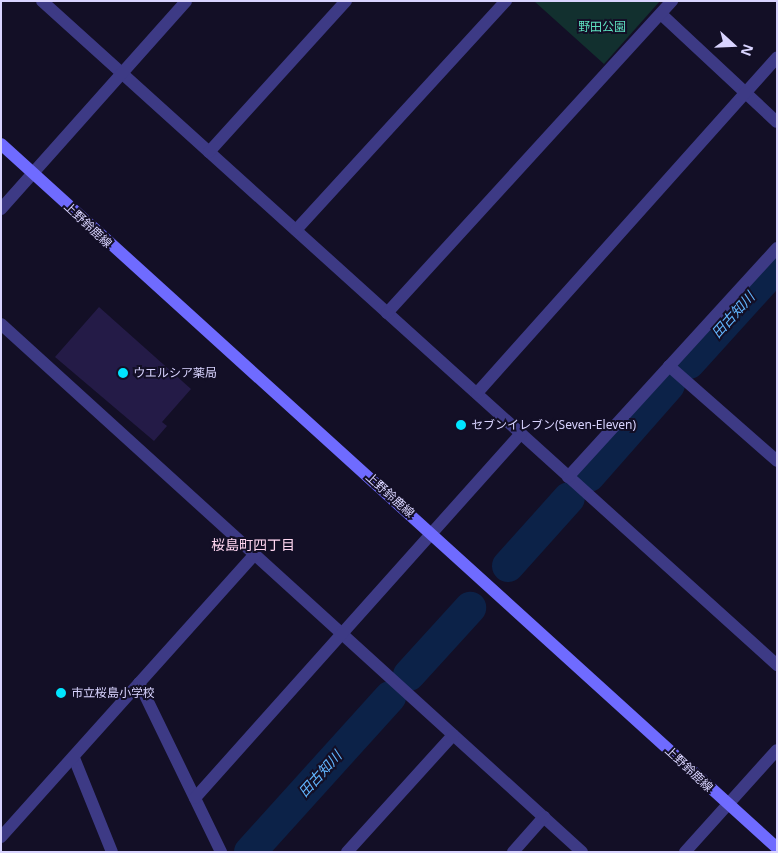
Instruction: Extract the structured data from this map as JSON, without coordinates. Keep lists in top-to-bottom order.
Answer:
{
  "streets": {
    "main road": ["上野鈴鹿線"]
  },
  "districts": ["桜島町四丁目"],
  "water": ["田古知川"],
  "parks": ["野田公園"],
  "places": ["ウエルシア薬局", "セブンイレブン(Seven-Eleven)", "市立桜島小学校"],
  "north": "right"
}
